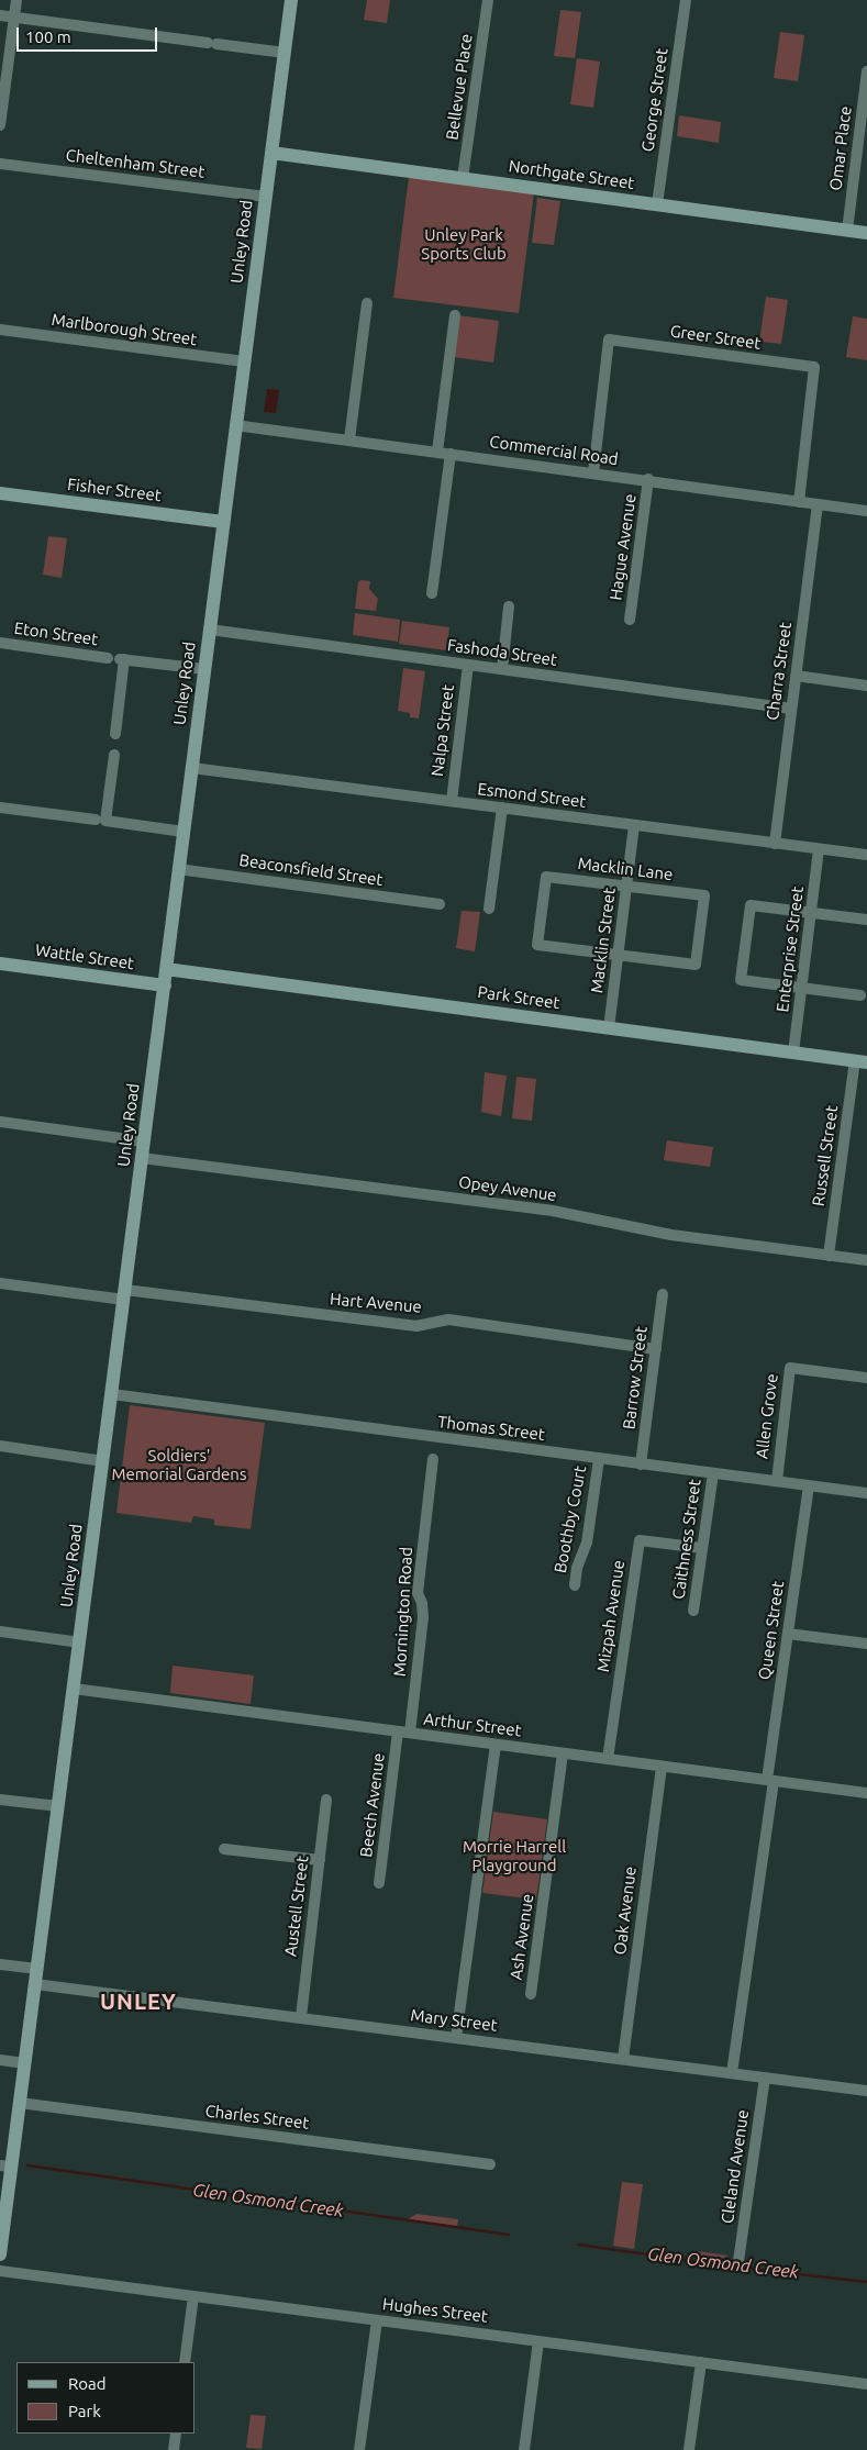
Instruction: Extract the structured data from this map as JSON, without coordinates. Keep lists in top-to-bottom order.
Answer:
{
  "streets": {
    "main road": [
      "Northgate Street",
      "Unley Road",
      "Fisher Street",
      "Wattle Street",
      "Park Street"
    ],
    "street": [
      "Bellevue Place",
      "George Street",
      "Omar Place",
      "Cheltenham Street",
      "Marlborough Street",
      "Greer Street",
      "Commercial Road",
      "Hague Avenue",
      "Eton Street",
      "Fashoda Street",
      "Charra Street",
      "Nalpa Street",
      "Esmond Street",
      "Macklin Lane",
      "Beaconsfield Street",
      "Macklin Street",
      "Enterprise Street",
      "Russell Street",
      "Opey Avenue",
      "Hart Avenue",
      "Barrow Street",
      "Allen Grove",
      "Thomas Street",
      "Boothby Court",
      "Caithness Street",
      "Mornington Road",
      "Mizpah Avenue",
      "Queen Street",
      "Arthur Street",
      "Beech Avenue",
      "Austell Street",
      "Oak Avenue",
      "Ash Avenue",
      "Mary Street",
      "Charles Street",
      "Cleland Avenue",
      "Hughes Street"
    ]
  },
  "crossings": [
    ["Bellevue Place", "Northgate Street"],
    ["George Street", "Northgate Street"],
    ["Omar Place", "Northgate Street"],
    ["Cheltenham Street", "Unley Road"],
    ["Northgate Street", "Unley Road"],
    ["Unley Road", "Marlborough Street"],
    ["Unley Road", "Commercial Road"],
    ["Unley Road", "Fisher Street"],
    ["Unley Road", "Fashoda Street"],
    ["Unley Road", "Esmond Street"],
    ["Unley Road", "Beaconsfield Street"],
    ["Unley Road", "Wattle Street"],
    ["Unley Road", "Park Street"],
    ["Unley Road", "Opey Avenue"],
    ["Unley Road", "Hart Avenue"],
    ["Unley Road", "Thomas Street"],
    ["Unley Road", "Arthur Street"],
    ["Unley Road", "Mary Street"],
    ["Unley Road", "Charles Street"],
    ["Greer Street", "Commercial Road"],
    ["Commercial Road", "Hague Avenue"],
    ["Commercial Road", "Charra Street"],
    ["Fashoda Street", "Charra Street"],
    ["Fashoda Street", "Nalpa Street"],
    ["Charra Street", "Esmond Street"],
    ["Nalpa Street", "Esmond Street"],
    ["Esmond Street", "Macklin Street"],
    ["Esmond Street", "Enterprise Street"],
    ["Macklin Lane", "Macklin Street"],
    ["Macklin Street", "Park Street"],
    ["Enterprise Street", "Park Street"],
    ["Park Street", "Russell Street"],
    ["Russell Street", "Opey Avenue"],
    ["Hart Avenue", "Barrow Street"],
    ["Barrow Street", "Thomas Street"],
    ["Allen Grove", "Thomas Street"],
    ["Thomas Street", "Boothby Court"],
    ["Thomas Street", "Caithness Street"],
    ["Thomas Street", "Queen Street"],
    ["Caithness Street", "Mizpah Avenue"],
    ["Mornington Road", "Arthur Street"],
    ["Mizpah Avenue", "Arthur Street"],
    ["Queen Street", "Arthur Street"],
    ["Queen Street", "Mary Street"],
    ["Arthur Street", "Beech Avenue"],
    ["Arthur Street", "Oak Avenue"],
    ["Arthur Street", "Ash Avenue"],
    ["Austell Street", "Mary Street"],
    ["Oak Avenue", "Mary Street"],
    ["Mary Street", "Cleland Avenue"]
  ],
  "districts": ["UNLEY"],
  "water": ["Glen Osmond Creek"],
  "parks": ["Unley Park Sports Club", "Soldiers' Memorial Gardens", "Morrie Harrell Playground"],
  "legend": ["Road", "Park"],
  "scale_bar": "100 m"
}
